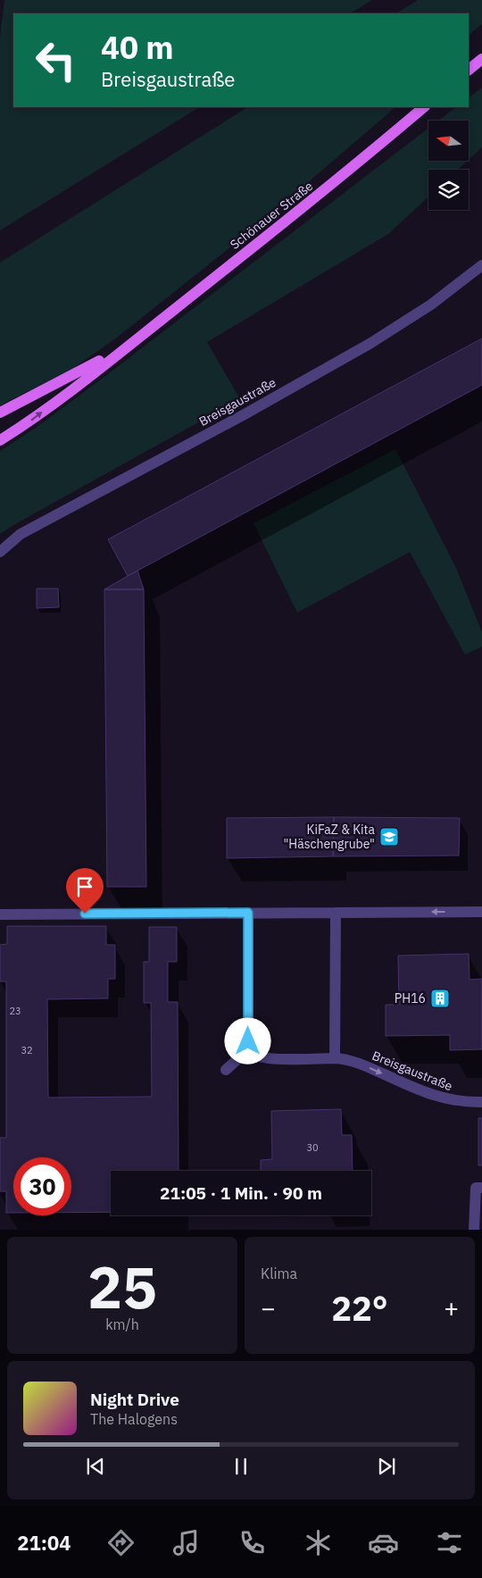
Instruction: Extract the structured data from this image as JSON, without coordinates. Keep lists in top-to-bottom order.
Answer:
{
  "streets": {
    "main road": ["Schönauer Straße"],
    "street": ["Breisgaustraße"]
  },
  "places": {
    "school or university": ["KiFaZ & Kita \"Häschengrube\""],
    "building": ["PH16"]
  },
  "house_numbers": ["23", "32", "30"],
  "north": "left",
  "page": {
    "turn": ["40 m", "Breisgaustraße"],
    "limit": "30",
    "trip": "21:05 · 1 Min. · 90 m",
    "tile": [
      ["25", "km/h"],
      "Klima"
    ],
    "heat": ["−", "22°", "+"],
    "song": ["Night Drive", "The Halogens"],
    "tabs": "21:04"
  }
}
